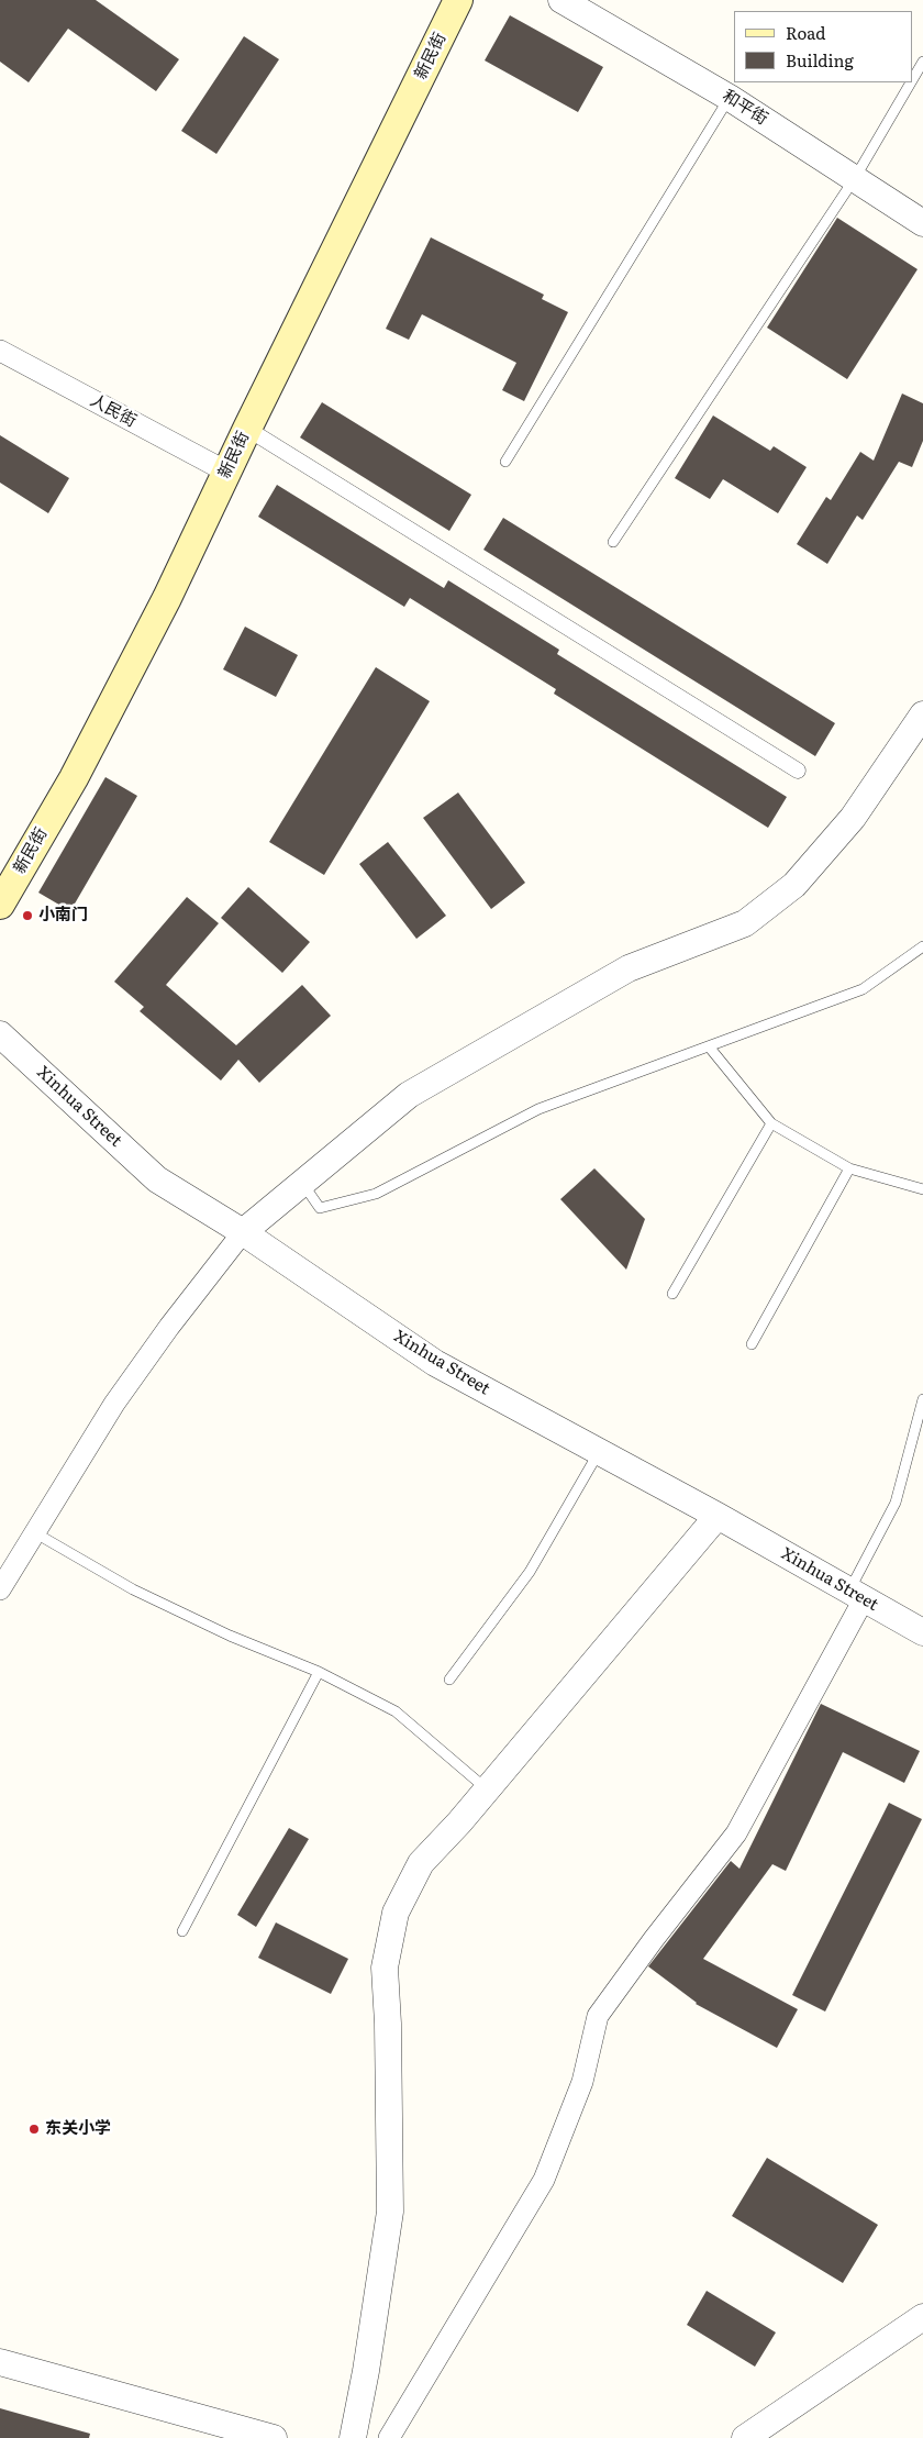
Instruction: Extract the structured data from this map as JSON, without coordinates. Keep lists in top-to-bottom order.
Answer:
{
  "streets": {
    "main road": ["新民街"],
    "street": ["和平街", "人民街", "Xinhua Street"]
  },
  "crossings": [
    ["新民街", "人民街"]
  ],
  "places": ["小南门", "东关小学"],
  "legend": ["Road", "Building"]
}
